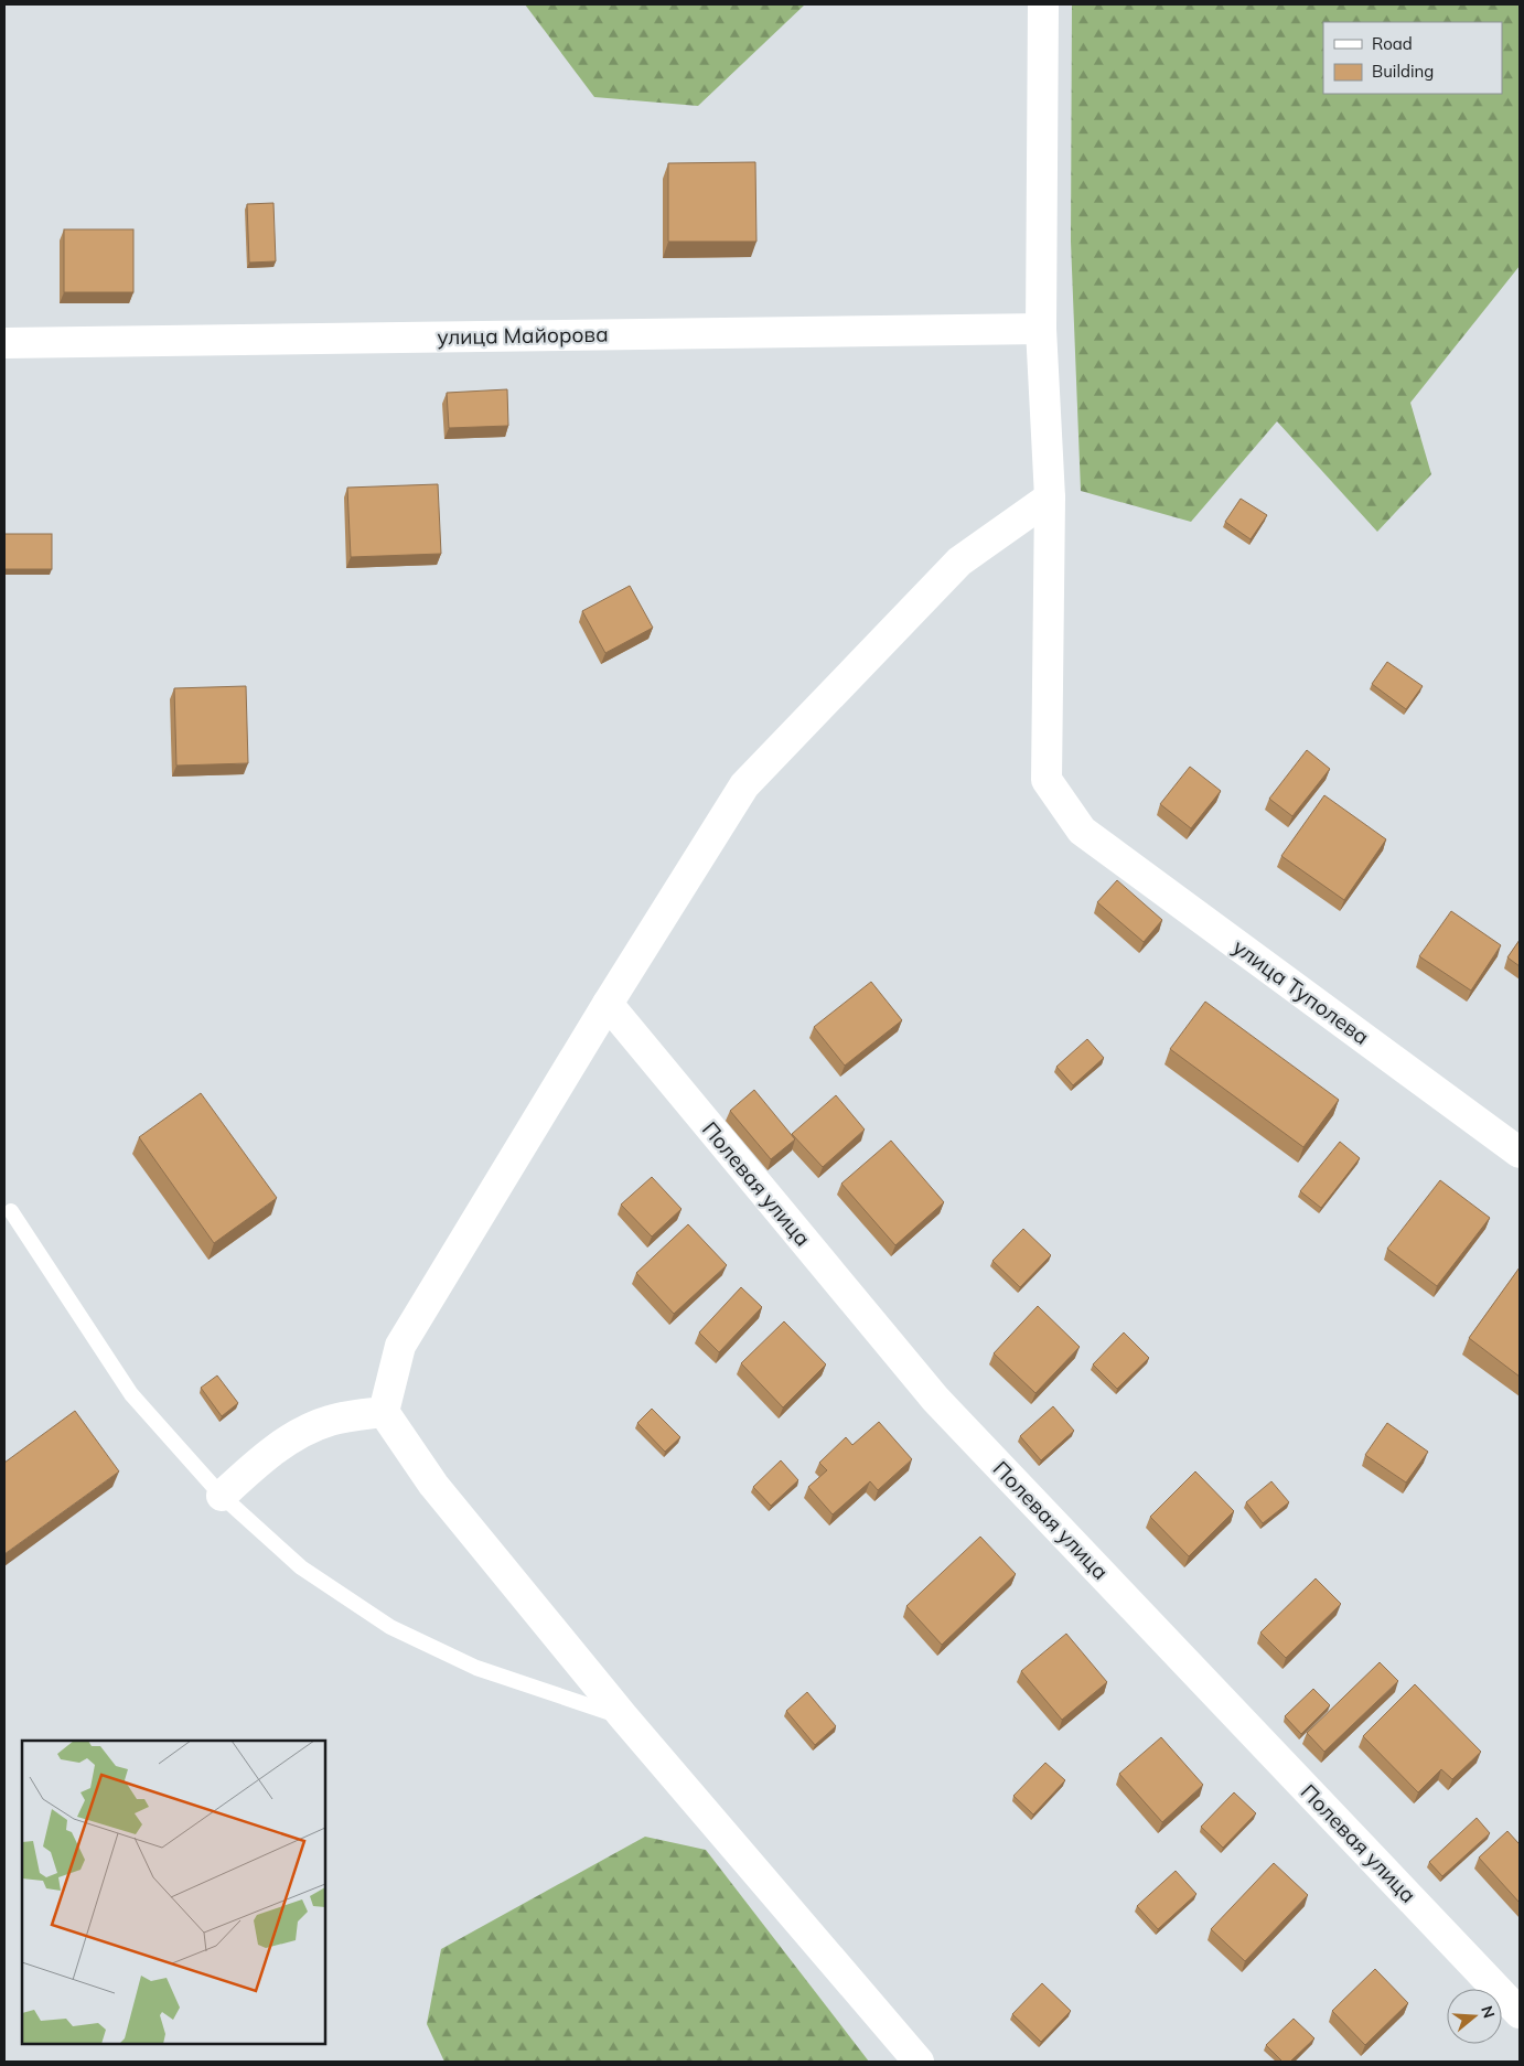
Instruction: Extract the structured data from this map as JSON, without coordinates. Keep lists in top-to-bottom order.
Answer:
{
  "streets": {
    "street": ["улица Майорова", "улица Туполева", "Полевая улица"]
  },
  "crossings": [
    ["улица Майорова", "улица Туполева"]
  ],
  "legend": ["Road", "Building"],
  "north": "right"
}
